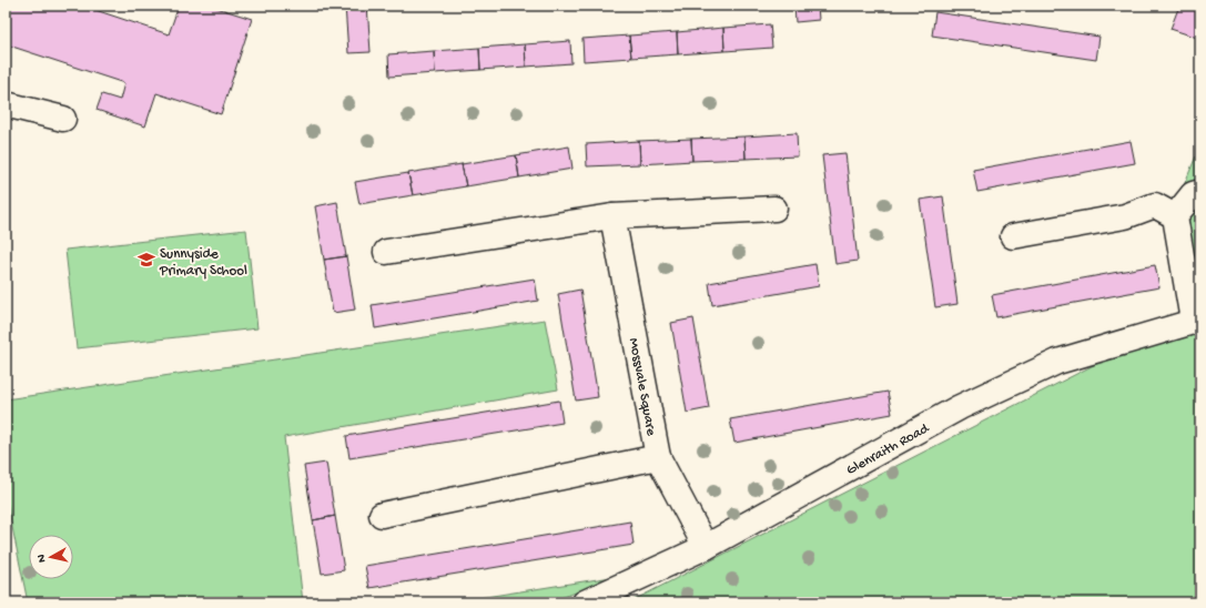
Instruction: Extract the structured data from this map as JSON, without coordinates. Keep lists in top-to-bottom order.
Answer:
{
  "streets": {
    "street": ["Mossvale Square", "Glenraith Road"]
  },
  "crossings": [
    ["Mossvale Square", "Glenraith Road"]
  ],
  "places": {
    "school or university": ["Sunnyside Primary School"]
  },
  "north": "left"
}
